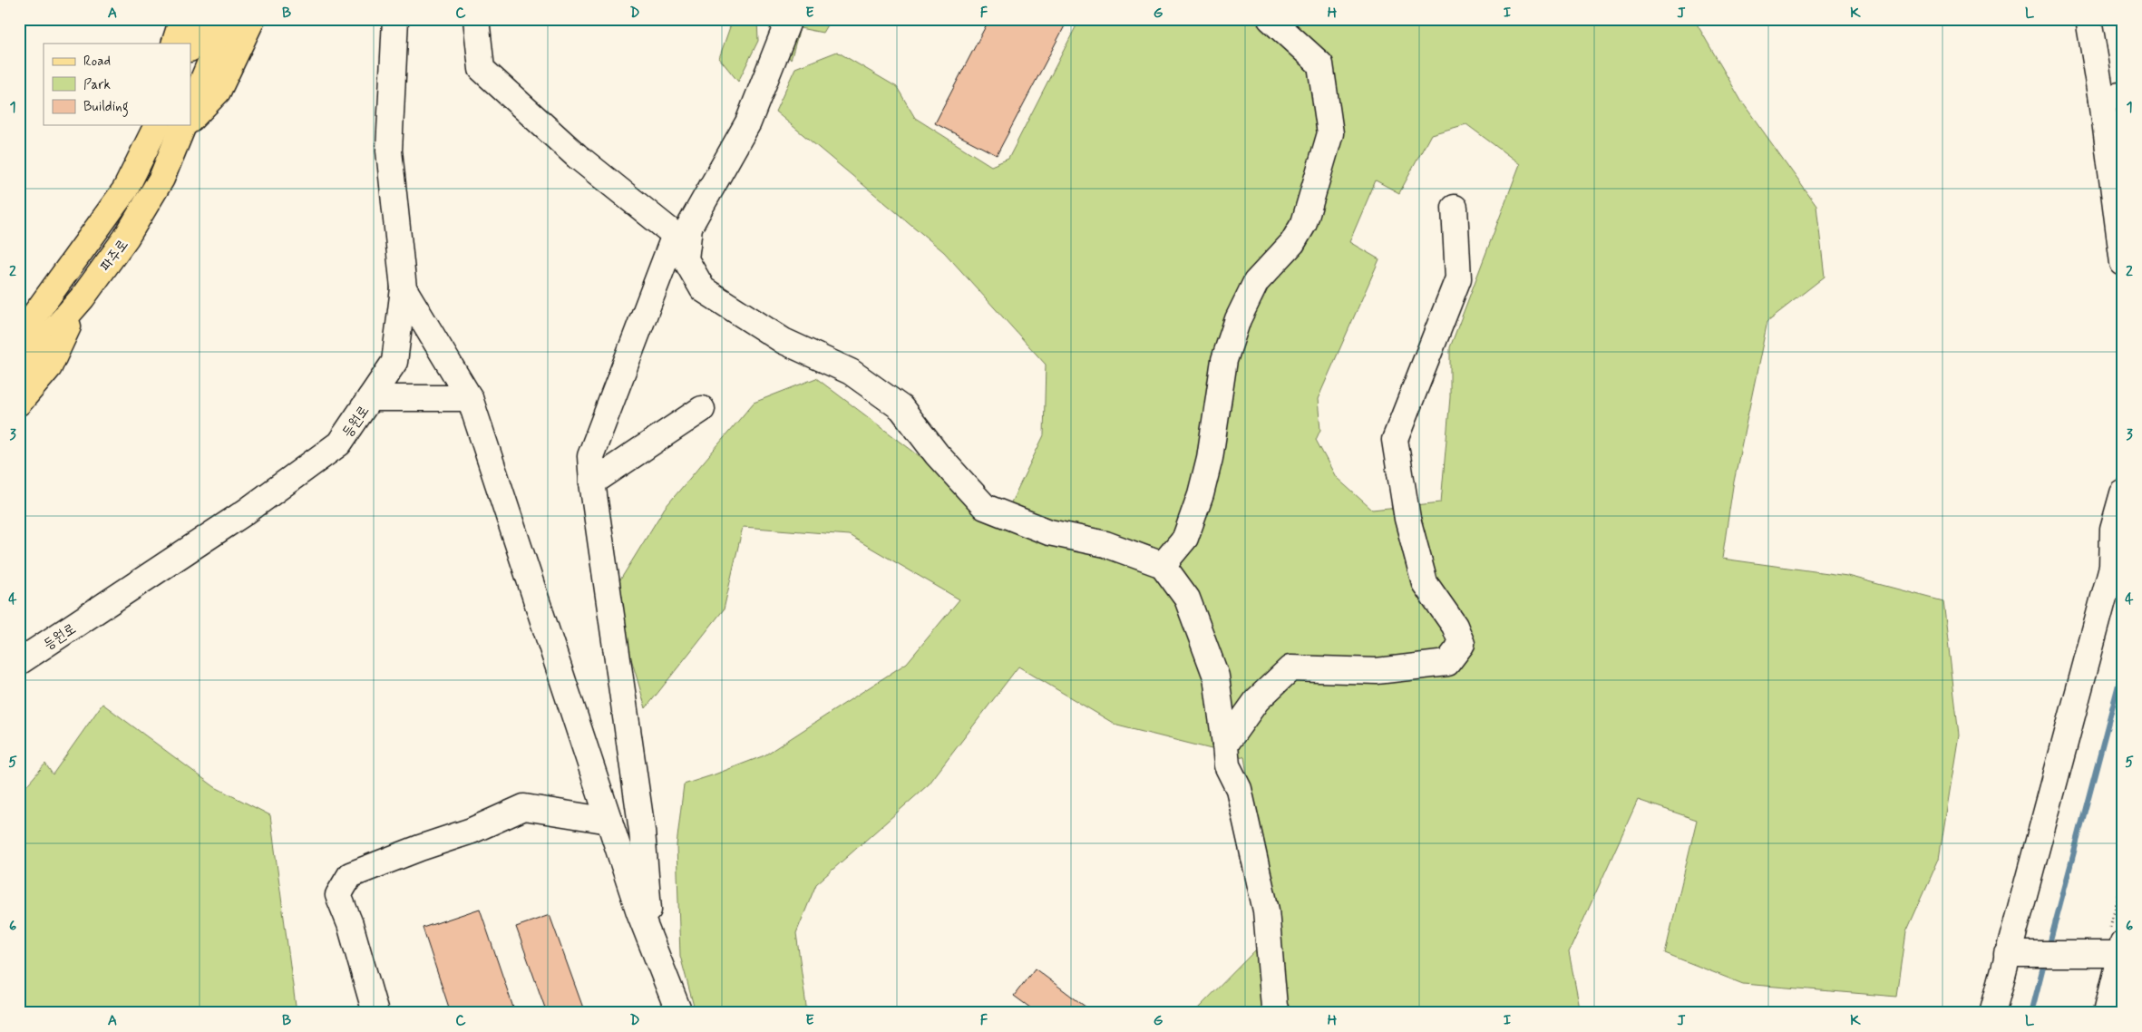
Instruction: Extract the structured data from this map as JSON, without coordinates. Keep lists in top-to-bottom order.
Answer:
{
  "streets": {
    "main road": ["파주로"],
    "street": ["등원로"]
  },
  "legend": ["Road", "Park", "Building"],
  "grid": {
    "columns": [
      "A",
      "B",
      "C",
      "D",
      "E",
      "F",
      "G",
      "H",
      "I",
      "J",
      "K",
      "L"
    ],
    "rows": [
      "1",
      "2",
      "3",
      "4",
      "5",
      "6"
    ]
  }
}
